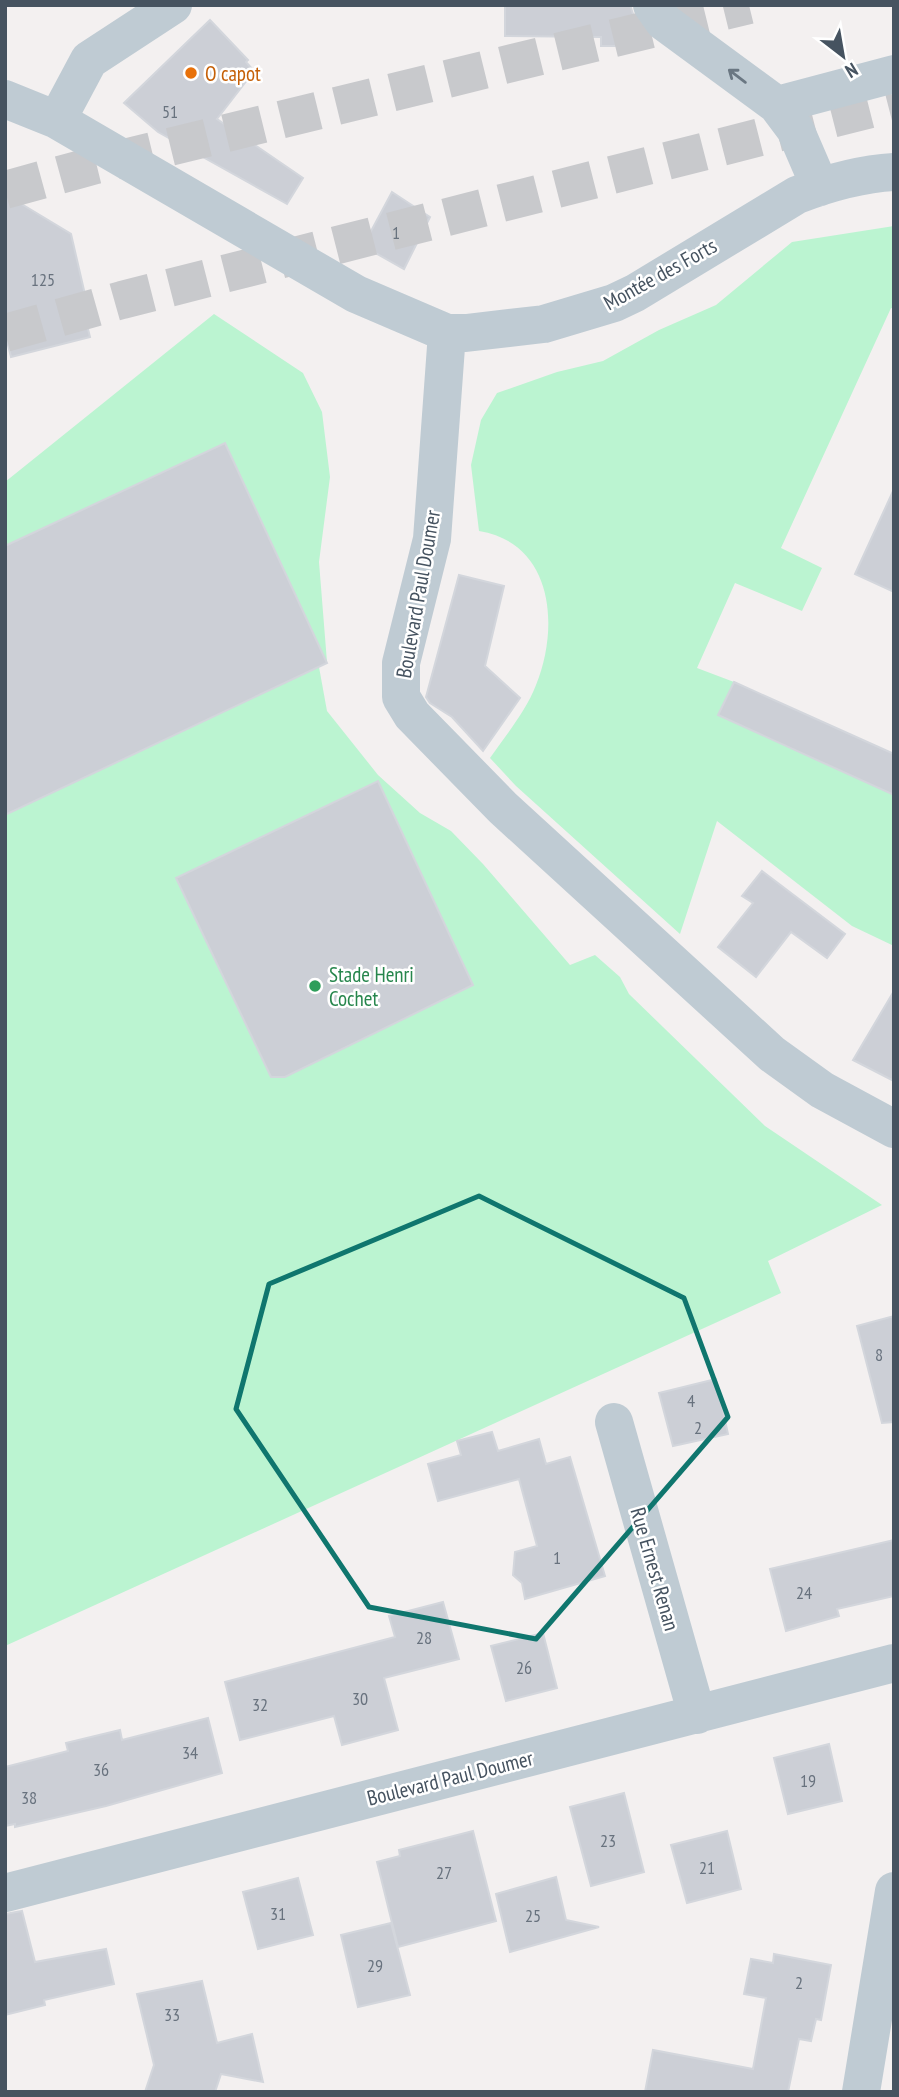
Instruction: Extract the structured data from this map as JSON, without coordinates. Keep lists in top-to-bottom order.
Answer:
{
  "streets": {
    "street": ["Montée des Forts", "Boulevard Paul Doumer", "Rue Ernest Renan"]
  },
  "crossings": [
    ["Montée des Forts", "Boulevard Paul Doumer"],
    ["Boulevard Paul Doumer", "Rue Ernest Renan"]
  ],
  "places": ["O capot", "Stade Henri Cochet"],
  "house_numbers": [
    "51",
    "1",
    "125",
    "8",
    "4",
    "2",
    "1",
    "24",
    "28",
    "26",
    "30",
    "32",
    "34",
    "36",
    "19",
    "38",
    "23",
    "21",
    "27",
    "31",
    "25",
    "29",
    "2",
    "33"
  ],
  "north": "bottom right"
}
